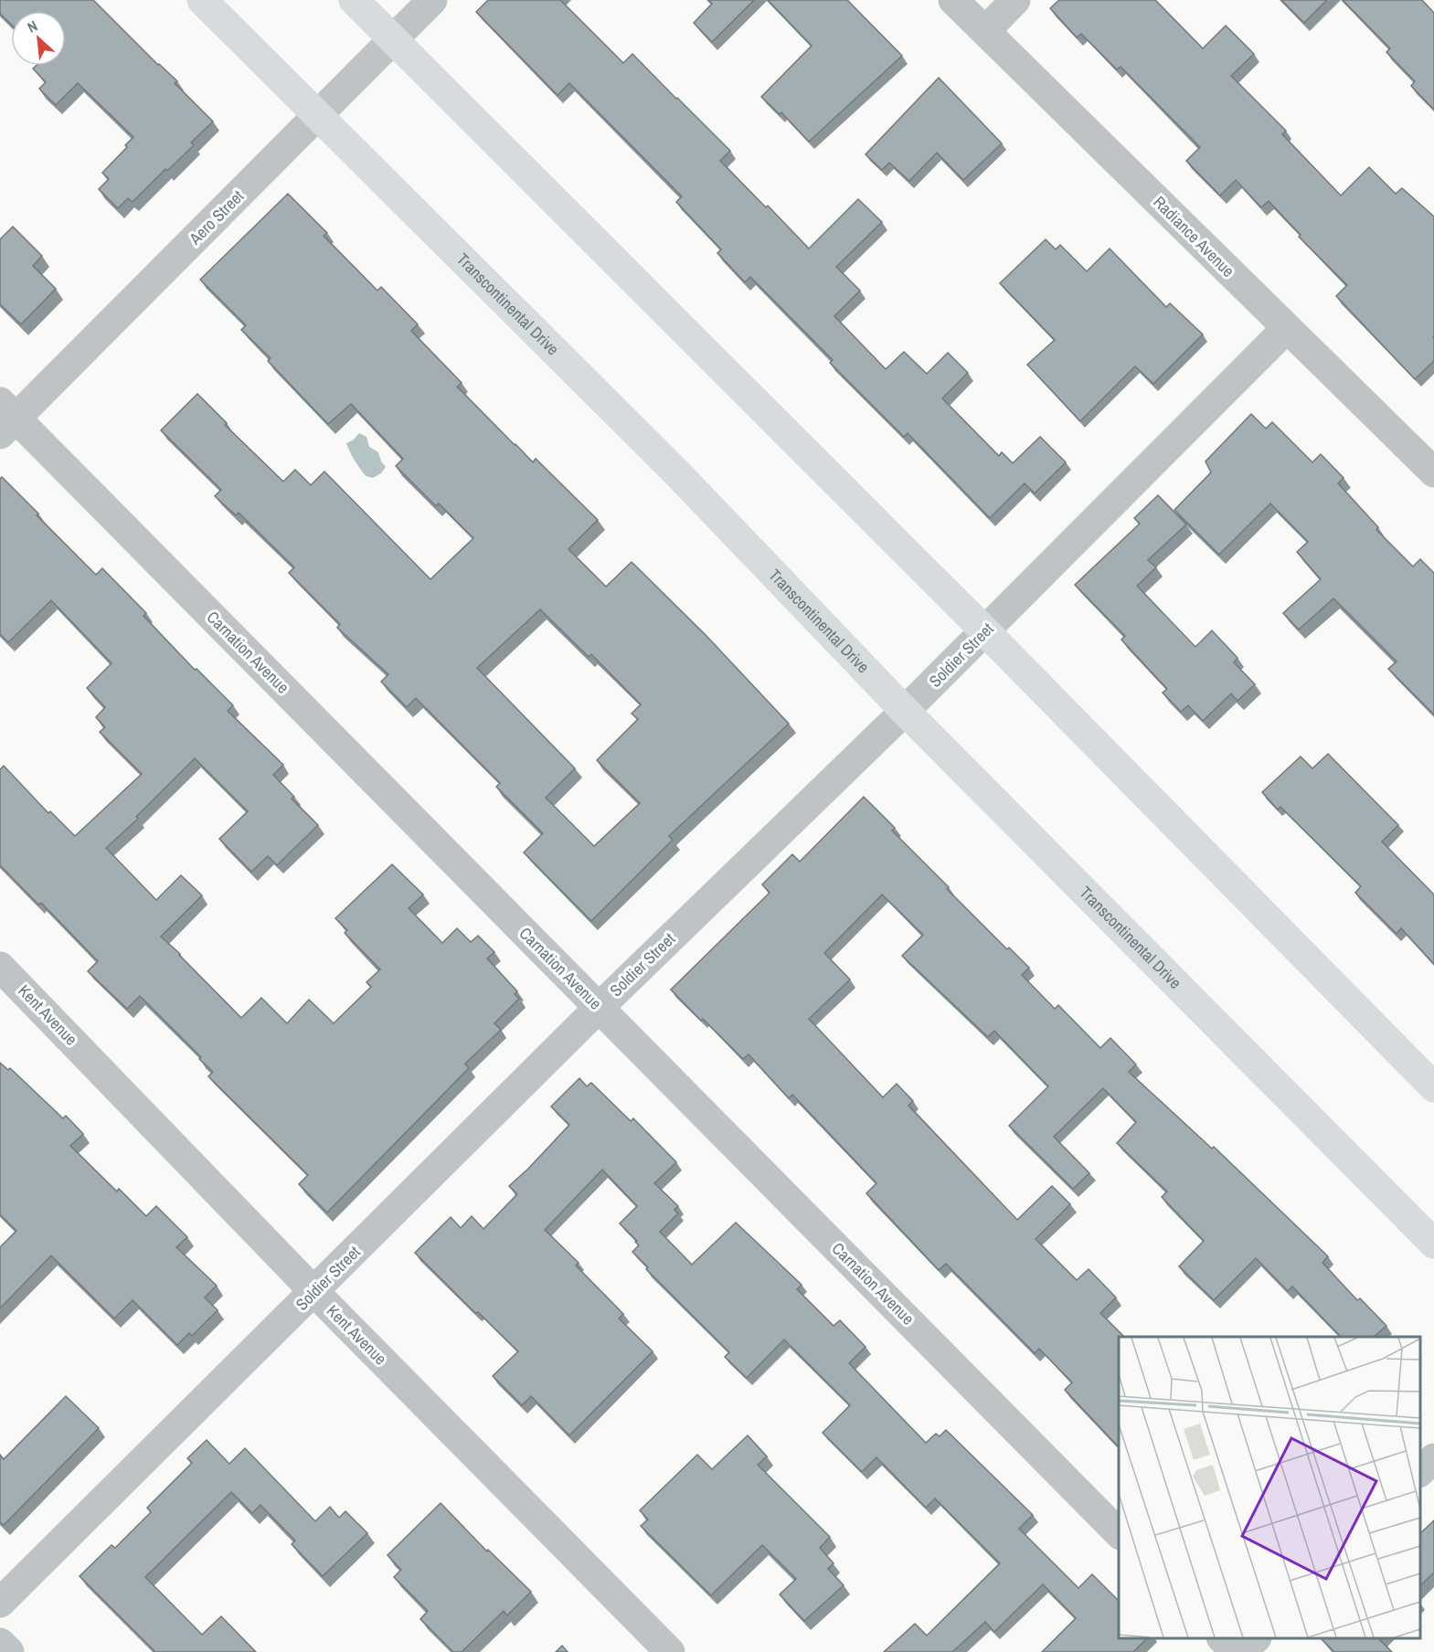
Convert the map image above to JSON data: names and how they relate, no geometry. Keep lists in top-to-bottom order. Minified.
{"streets":{"street":["Aero Street","Radiance Avenue","Transcontinental Drive","Carnation Avenue","Soldier Street","Kent Avenue"]},"crossings":[["Aero Street","Transcontinental Drive"],["Aero Street","Carnation Avenue"],["Radiance Avenue","Soldier Street"],["Transcontinental Drive","Soldier Street"],["Carnation Avenue","Soldier Street"],["Soldier Street","Kent Avenue"]],"north":"top left"}
